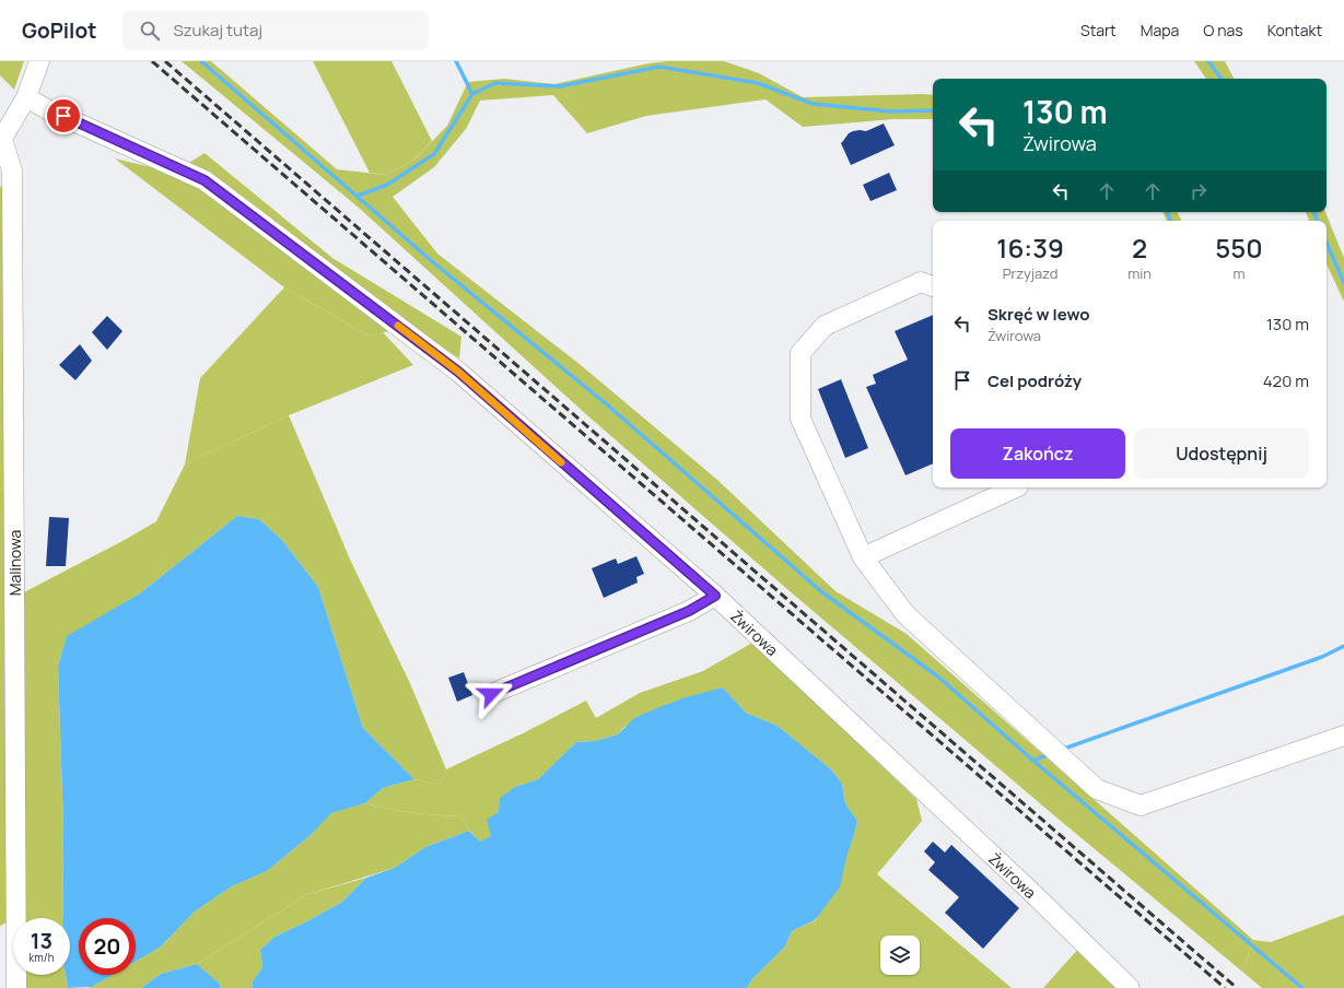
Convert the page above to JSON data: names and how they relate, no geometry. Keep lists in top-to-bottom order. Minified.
{"streets":{"street":["Malinowa","Żwirowa"]},"page":{"header":"GoPilot","search":"Szukaj tutaj","nav":["Start","Mapa","O nas","Kontakt"],"turn":["130 m","Żwirowa"],"eta":["16:39","Przyjazd","2","min","550","m"],"list":[{"name":"Skręć w lewo","note":"Żwirowa","value":"130 m"},{"name":"Cel podróży","value":"420 m"}],"buttons":["Zakończ","Udostępnij"],"speed":"13 km/h","limit":"20"}}
